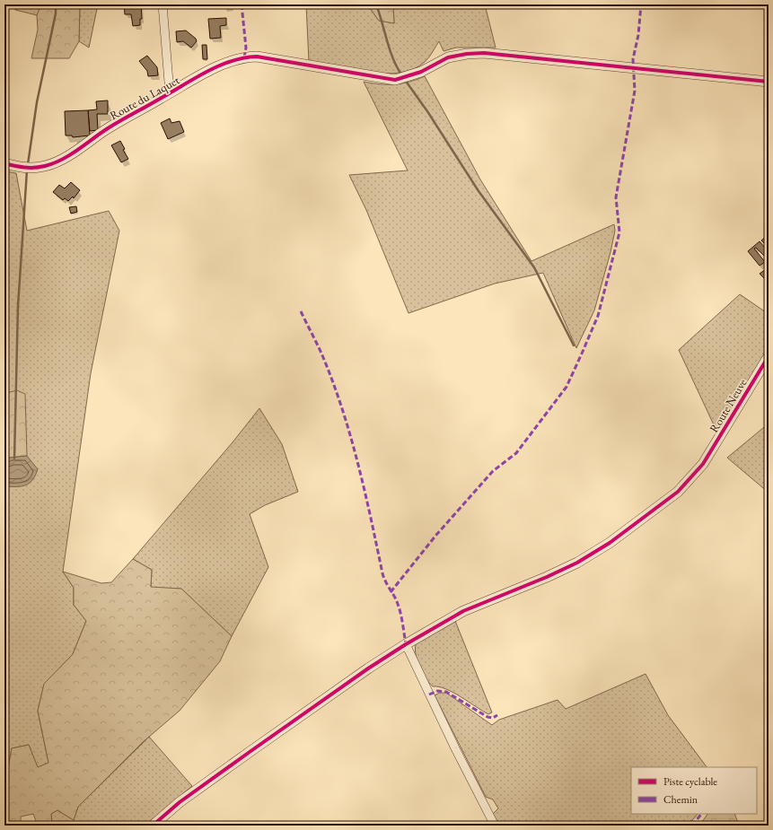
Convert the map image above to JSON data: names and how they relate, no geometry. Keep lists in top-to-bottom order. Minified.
{"streets":{"street":["Route du Laquet","Route Neuve"]},"legend":["Piste cyclable","Chemin"]}
